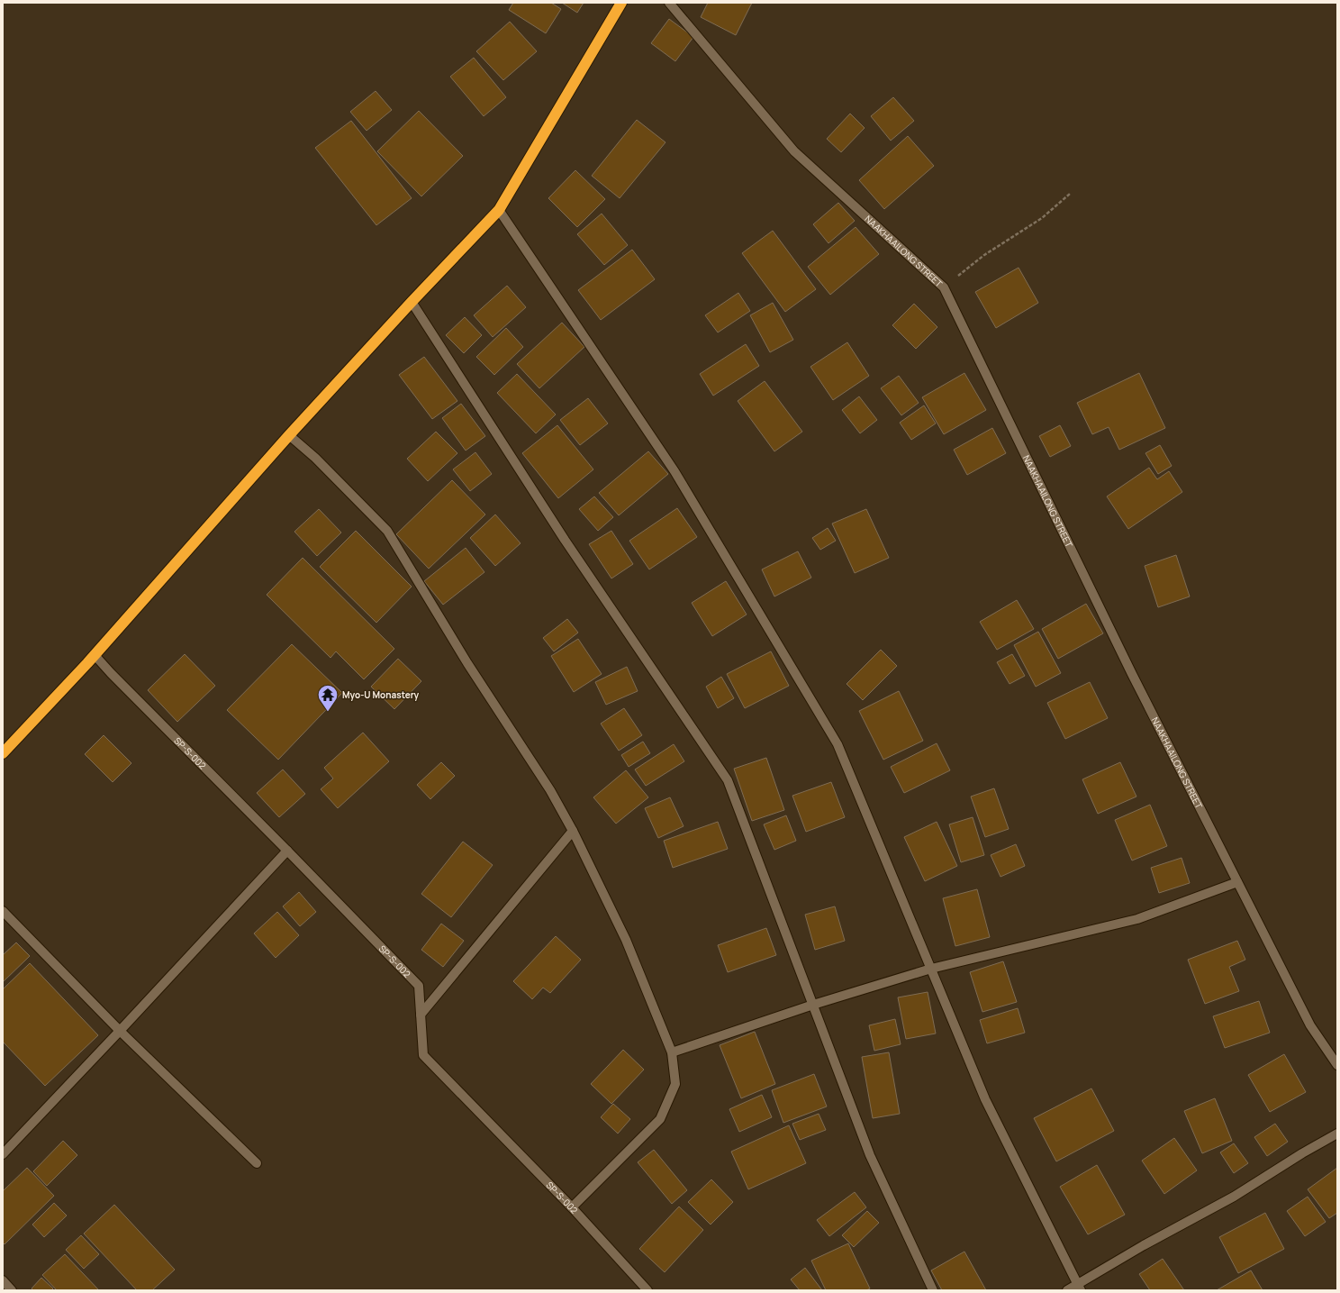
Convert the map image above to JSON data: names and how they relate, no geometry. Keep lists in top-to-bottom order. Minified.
{"streets":{"street":["NAAKHAAILONG STREET","SP-S-002"]},"places":{"temple":["Myo-U Monastery"]}}
